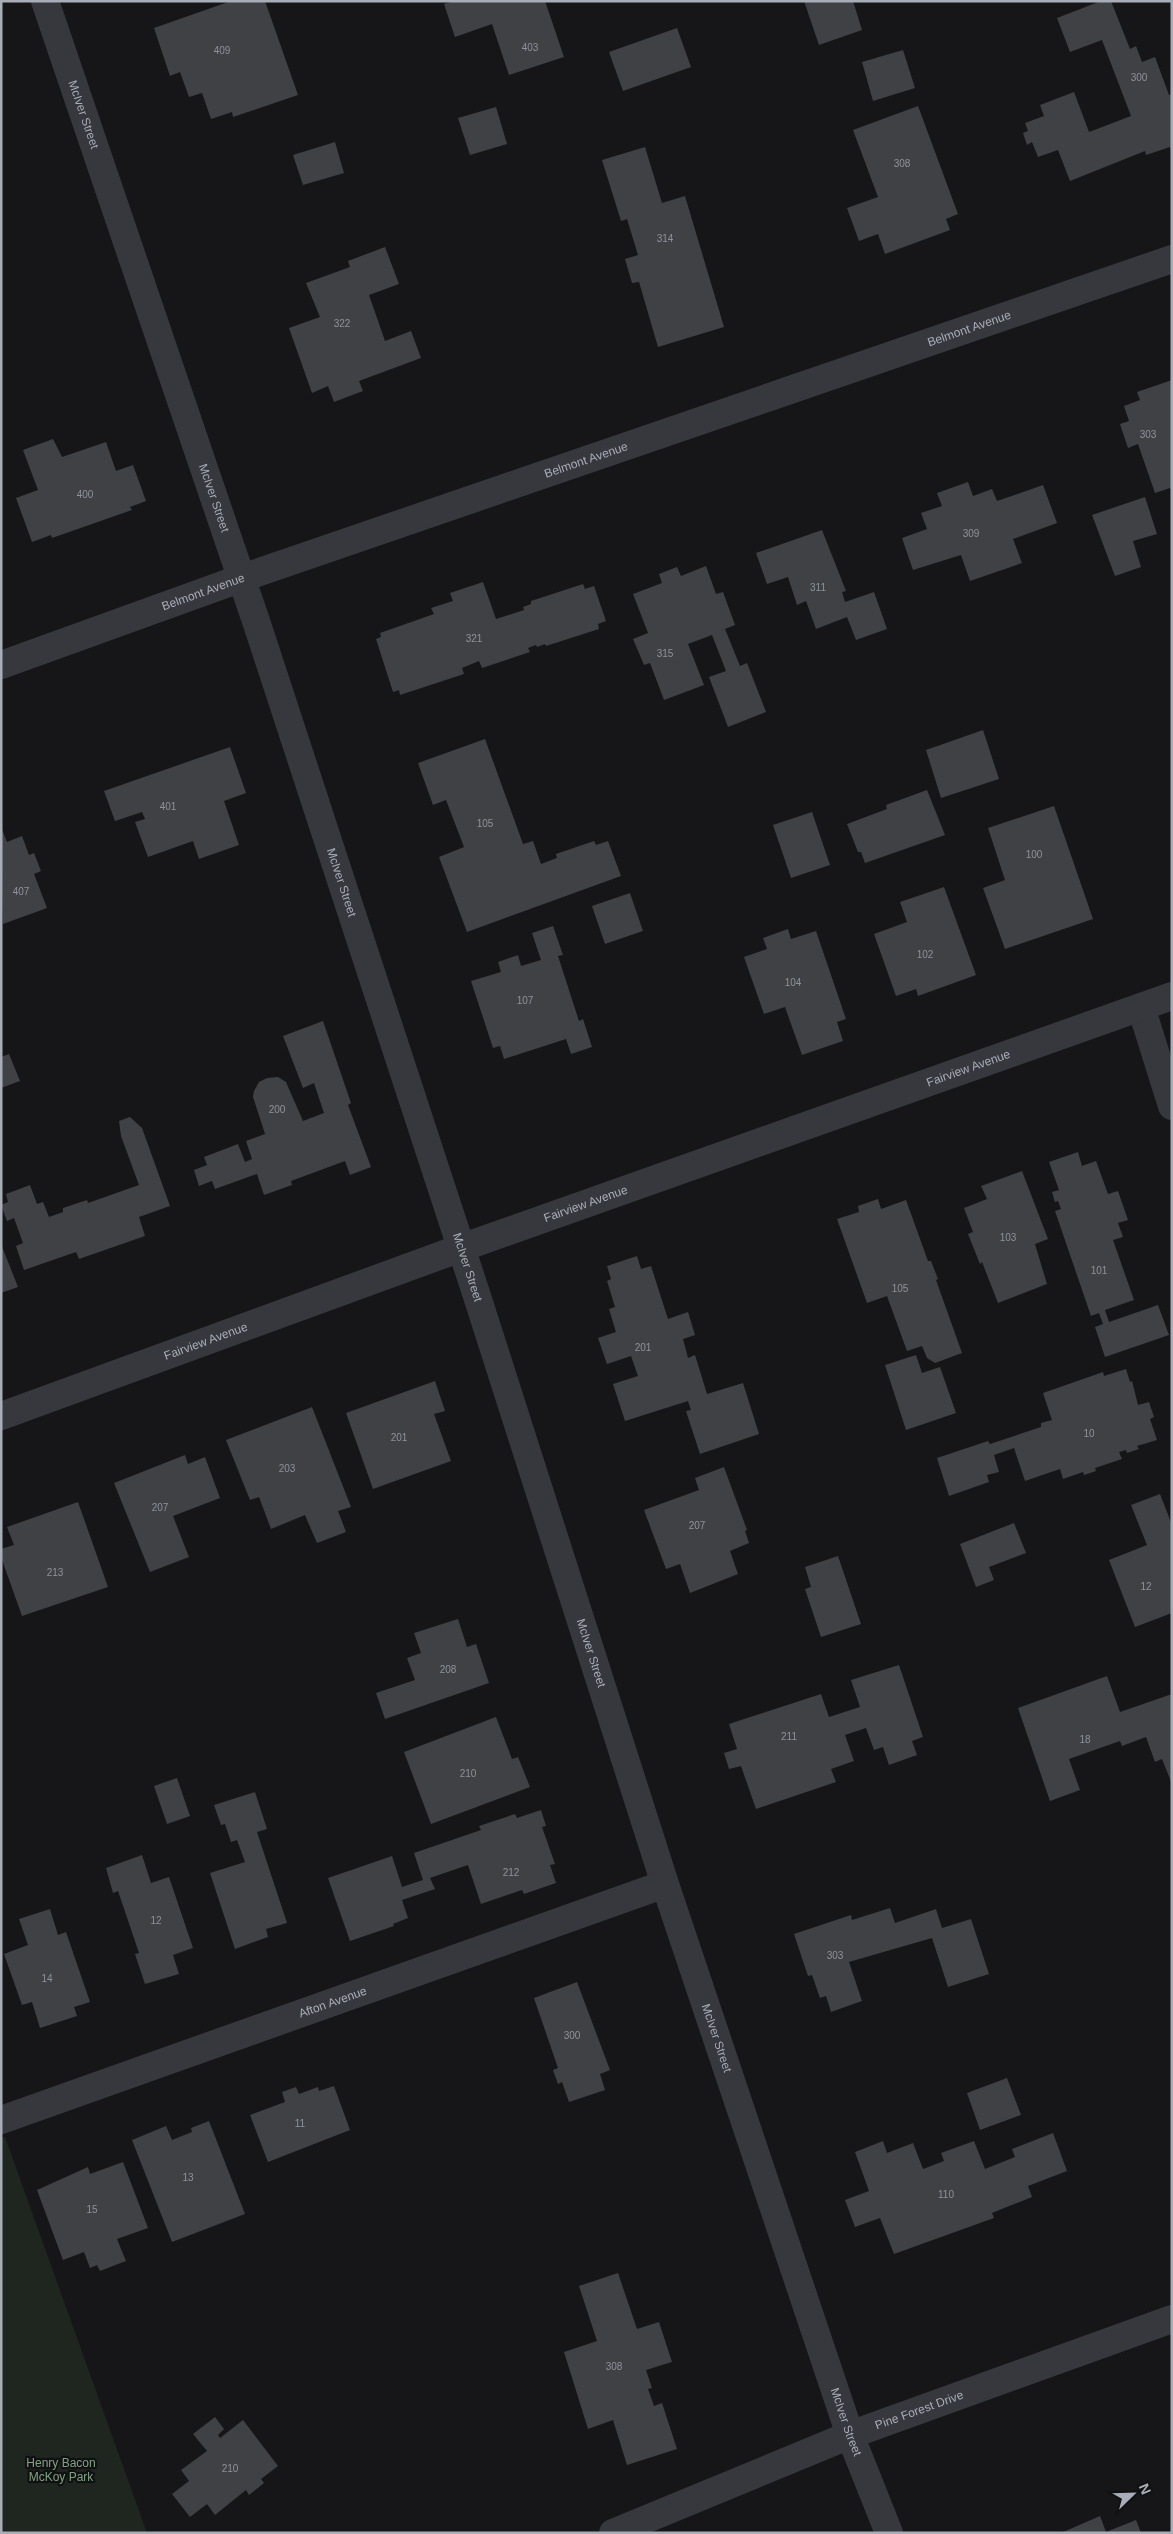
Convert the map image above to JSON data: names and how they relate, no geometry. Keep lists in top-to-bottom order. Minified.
{"streets":{"street":["McIver Street","Belmont Avenue","Fairview Avenue","Afton Avenue","Pine Forest Drive"]},"crossings":[["McIver Street","Belmont Avenue"],["McIver Street","Fairview Avenue"],["McIver Street","Afton Avenue"],["McIver Street","Pine Forest Drive"]],"parks":["Henry Bacon McKoy Park"],"house_numbers":["403","409","300","308","314","322","303","400","309","311","321","315","401","105","100","407","102","104","107","200","103","101","105","201","10","201","203","207","207","213","12","208","211","18","210","212","12","303","14","300","11","13","110","15","308","210"],"north":"top right"}
